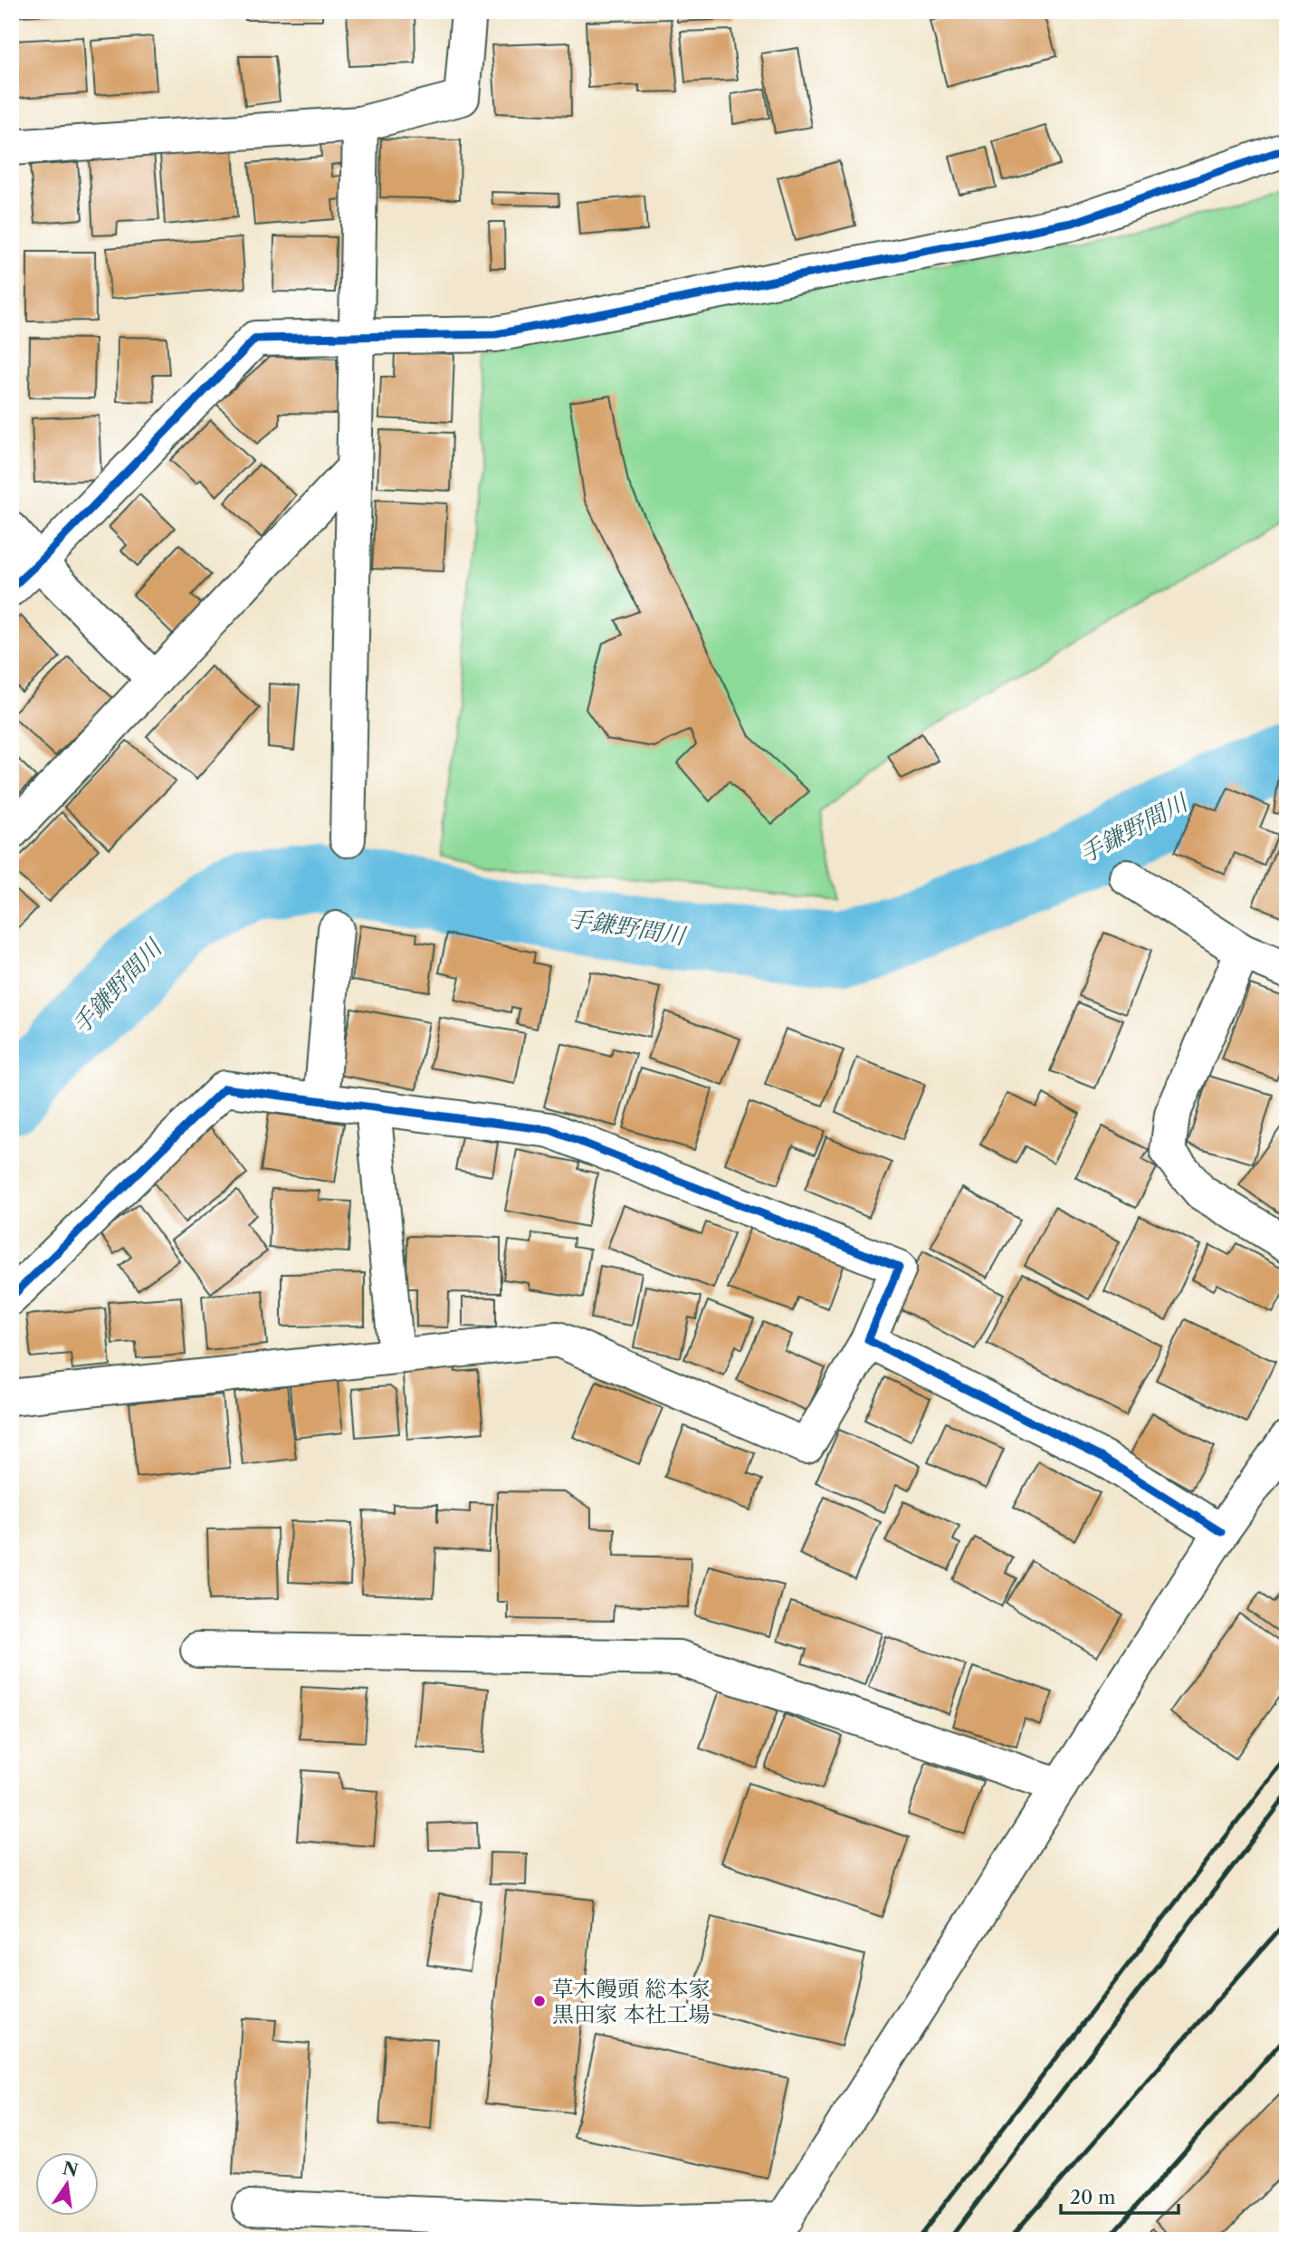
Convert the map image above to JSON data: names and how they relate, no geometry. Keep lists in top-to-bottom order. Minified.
{"water":["手鎌野間川"],"places":["草木饅頭 総本家 黒田家 本社工場"],"scale_bar":"20 m","north":"top"}
